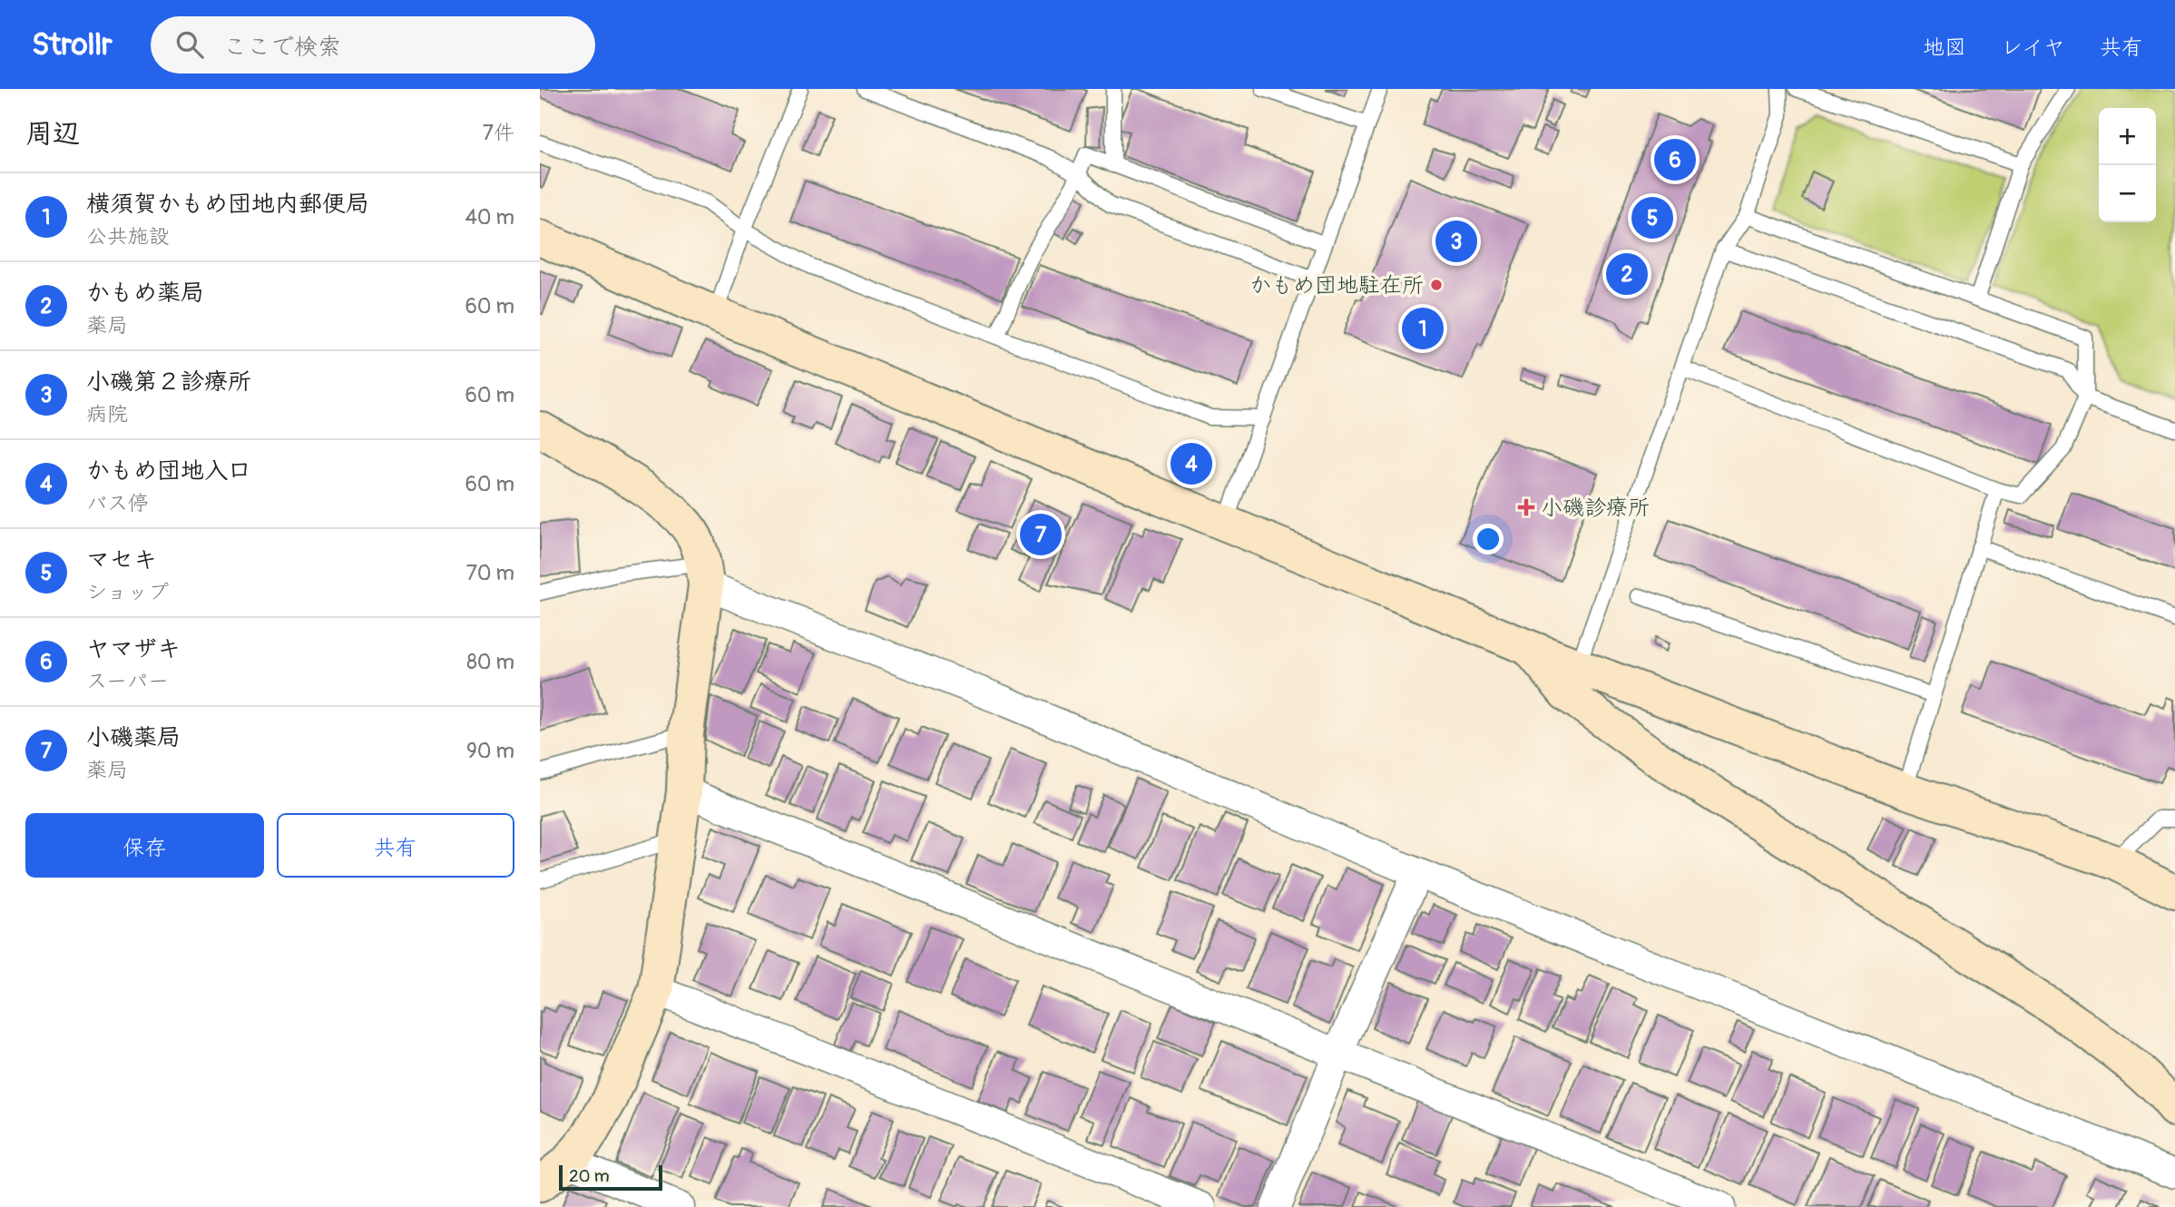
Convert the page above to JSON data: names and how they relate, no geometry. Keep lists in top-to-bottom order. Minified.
{"places":{"other":["かもめ団地駐在所"],"health":["小磯診療所"]},"scale_bar":"20 m","page":{"header":"Strollr","search":"ここで検索","nav":["地図","レイヤ","共有"],"heading":["周辺","7件"],"map_buttons":["+","−"],"pins":["6","5","3","2","1","4","7"],"list":[{"mark":"1","name":"横須賀かもめ団地内郵便局","note":"公共施設","value":"40 m"},{"mark":"2","name":"かもめ薬局","note":"薬局","value":"60 m"},{"mark":"3","name":"小磯第２診療所","note":"病院","value":"60 m"},{"mark":"4","name":"かもめ団地入口","note":"バス停","value":"60 m"},{"mark":"5","name":"マセキ","note":"ショップ","value":"70 m"},{"mark":"6","name":"ヤマザキ","note":"スーパー","value":"80 m"},{"mark":"7","name":"小磯薬局","note":"薬局","value":"90 m"}],"buttons":["保存","共有"],"scale":"20 m"}}
